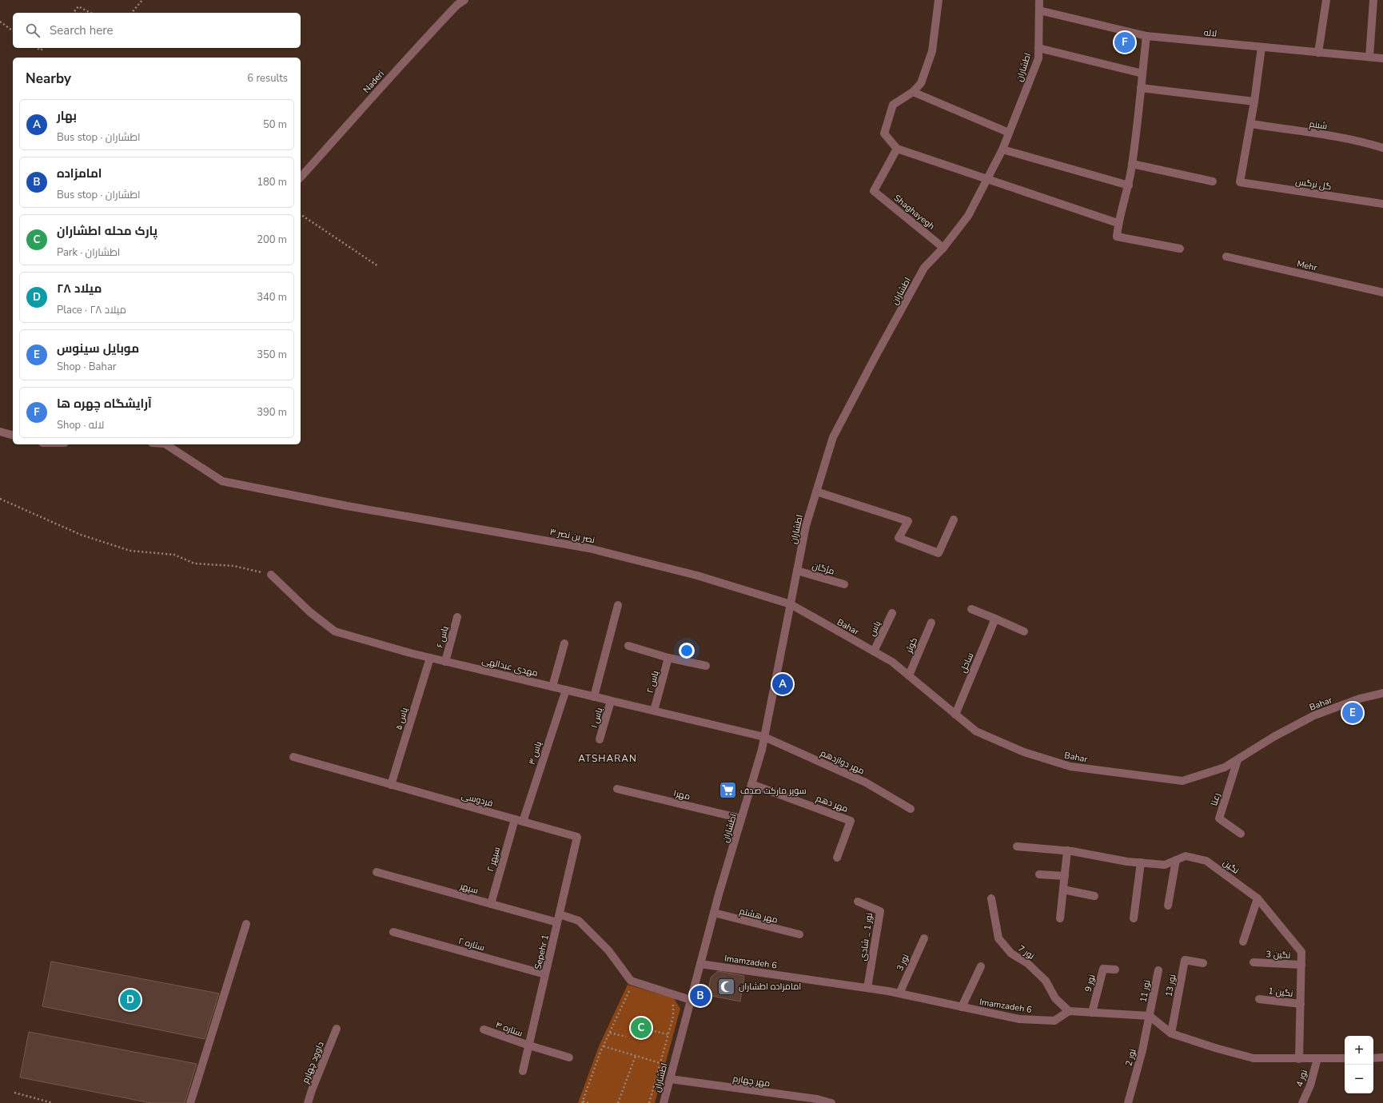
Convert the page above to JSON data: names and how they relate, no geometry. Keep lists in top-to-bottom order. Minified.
{"streets":{"street":["لاله","اطشاران","Naderi","شبنم","گل نرگس","Shaghayegh","Mehr","نصر بن نصر ۳","مژگان","Bahar","یاس","یاس ۶","کوثر","ساحل","مهدی عبدالهی","یاس ۲","یاس ۱","یاس ۵","یاس ۳","مهر دوازدهم","مهر۱","فردوسی","رعنا","مهر دهم","سپهر ۲","نگین","سپهر","مهر هشتم","نور 1 _ شادی","ستاره ۲","Sepehr 1","نور 7","نگین 3","Imamzadeh 6","نور 3","نور 9","نور 13","نور 11","نگین 1","ستاره ۴","نور 2","داوود چهارم","نور 4","مهر چهارم"]},"crossings":[["لاله","اطشاران"],["اطشاران","Shaghayegh"],["اطشاران","نصر بن نصر ۳"],["اطشاران","مژگان"],["اطشاران","Bahar"],["اطشاران","مهدی عبدالهی"],["اطشاران","مهر دوازدهم"],["اطشاران","مهر۱"],["اطشاران","مهر دهم"],["اطشاران","مهر هشتم"],["اطشاران","Imamzadeh 6"],["اطشاران","مهر چهارم"],["شبنم","گل نرگس"],["نصر بن نصر ۳","Bahar"],["Bahar","یاس"],["Bahar","کوثر"],["Bahar","ساحل"],["Bahar","رعنا"],["یاس ۶","مهدی عبدالهی"],["مهدی عبدالهی","یاس ۲"],["مهدی عبدالهی","یاس ۱"],["مهدی عبدالهی","یاس ۵"],["مهدی عبدالهی","یاس ۳"],["مهدی عبدالهی","مهر دوازدهم"],["یاس ۵","فردوسی"],["یاس ۳","فردوسی"],["یاس ۳","سپهر ۲"],["فردوسی","سپهر ۲"],["فردوسی","Sepehr 1"],["سپهر ۲","سپهر"],["نگین","نگین 3"],["نگین","نگین 1"],["سپهر","Sepehr 1"],["نور 1 _ شادی","Imamzadeh 6"],["ستاره ۲","Sepehr 1"],["Sepehr 1","ستاره ۴"],["نور 7","Imamzadeh 6"],["Imamzadeh 6","نور 3"],["نور 11","نور 2"]],"districts":["ATSHARAN"],"places":{"supermarket":["سوپر مارکت صدف"],"mosque":["امامزاده اطشاران"]},"page":{"search":"Search here","pins":["F","A","E","B","D","C"],"heading":["Nearby","6 results"],"list":[{"mark":"A","name":"بهار","note":"Bus stop · اطشاران","value":"50 m"},{"mark":"B","name":"امامزاده","note":"Bus stop · اطشاران","value":"180 m"},{"mark":"C","name":"پارک محله اطشاران","note":"Park · اطشاران","value":"200 m"},{"mark":"D","name":"میلاد ۲۸","note":"Place · میلاد ۲۸","value":"340 m"},{"mark":"E","name":"موبایل سینوس","note":"Shop · Bahar","value":"350 m"},{"mark":"F","name":"آرایشگاه چهره ها","note":"Shop · لاله","value":"390 m"}],"map_buttons":["+","−"]}}
